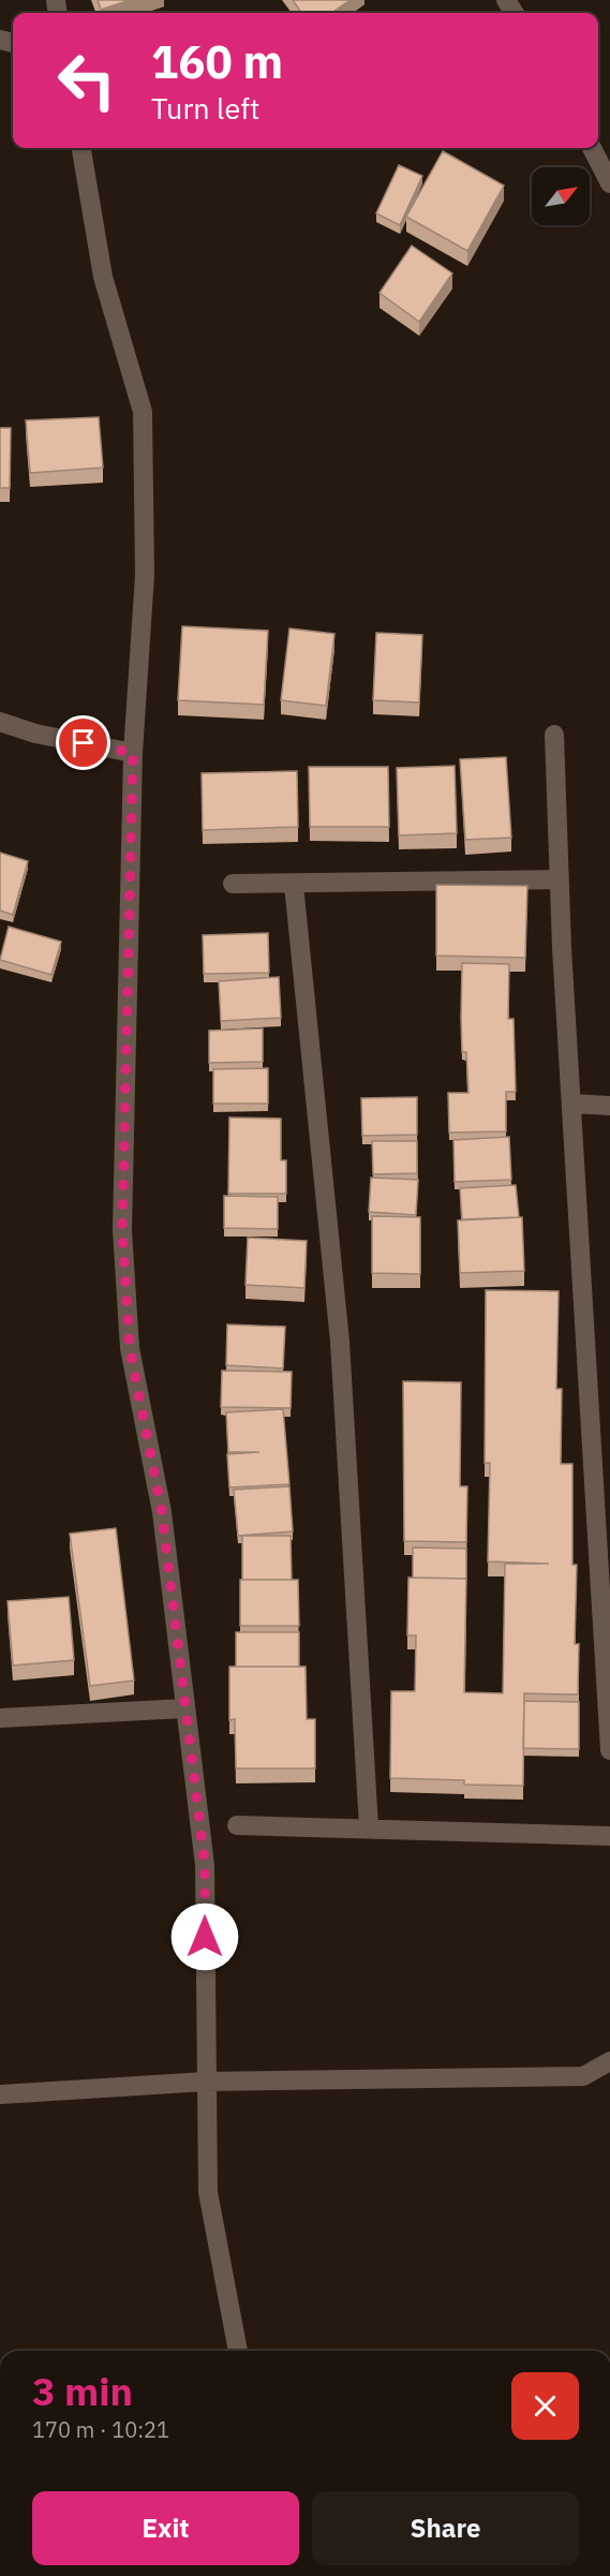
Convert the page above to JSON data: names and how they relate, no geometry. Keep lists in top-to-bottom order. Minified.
{"north":"top right","page":{"turn":["160 m","Turn left"],"heading":["3 min","170 m · 10:21"],"buttons":["Exit","Share"]}}
